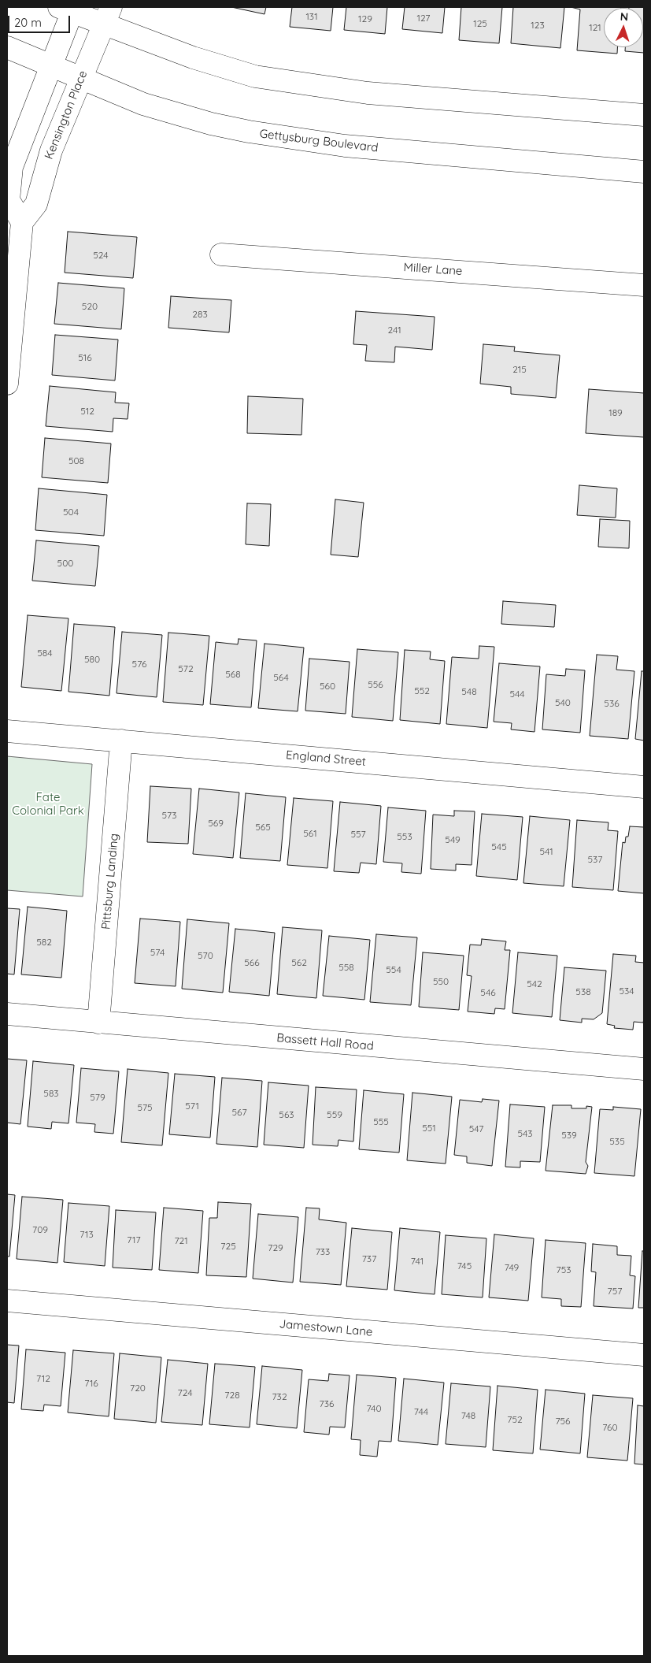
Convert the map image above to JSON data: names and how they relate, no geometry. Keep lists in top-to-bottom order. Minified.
{"streets":{"street":["Kensington Place","Gettysburg Boulevard","Miller Lane","England Street","Pittsburg Landing","Bassett Hall Road","Jamestown Lane"]},"crossings":[["Kensington Place","Gettysburg Boulevard"],["England Street","Pittsburg Landing"],["Pittsburg Landing","Bassett Hall Road"]],"parks":["Fate Colonial Park"],"house_numbers":["131","127","129","125","123","121","524","520","283","241","516","215","512","189","508","504","500","584","580","576","572","568","564","556","560","552","548","544","540","536","573","569","565","561","557","553","549","545","541","537","582","574","570","566","562","558","554","550","542","534","538","546","583","579","571","575","567","563","559","555","551","547","543","539","535","709","713","717","721","725","729","733","737","741","745","749","753","757","712","716","720","724","728","732","736","740","744","748","752","756","760"],"scale_bar":"20 m","north":"top"}
